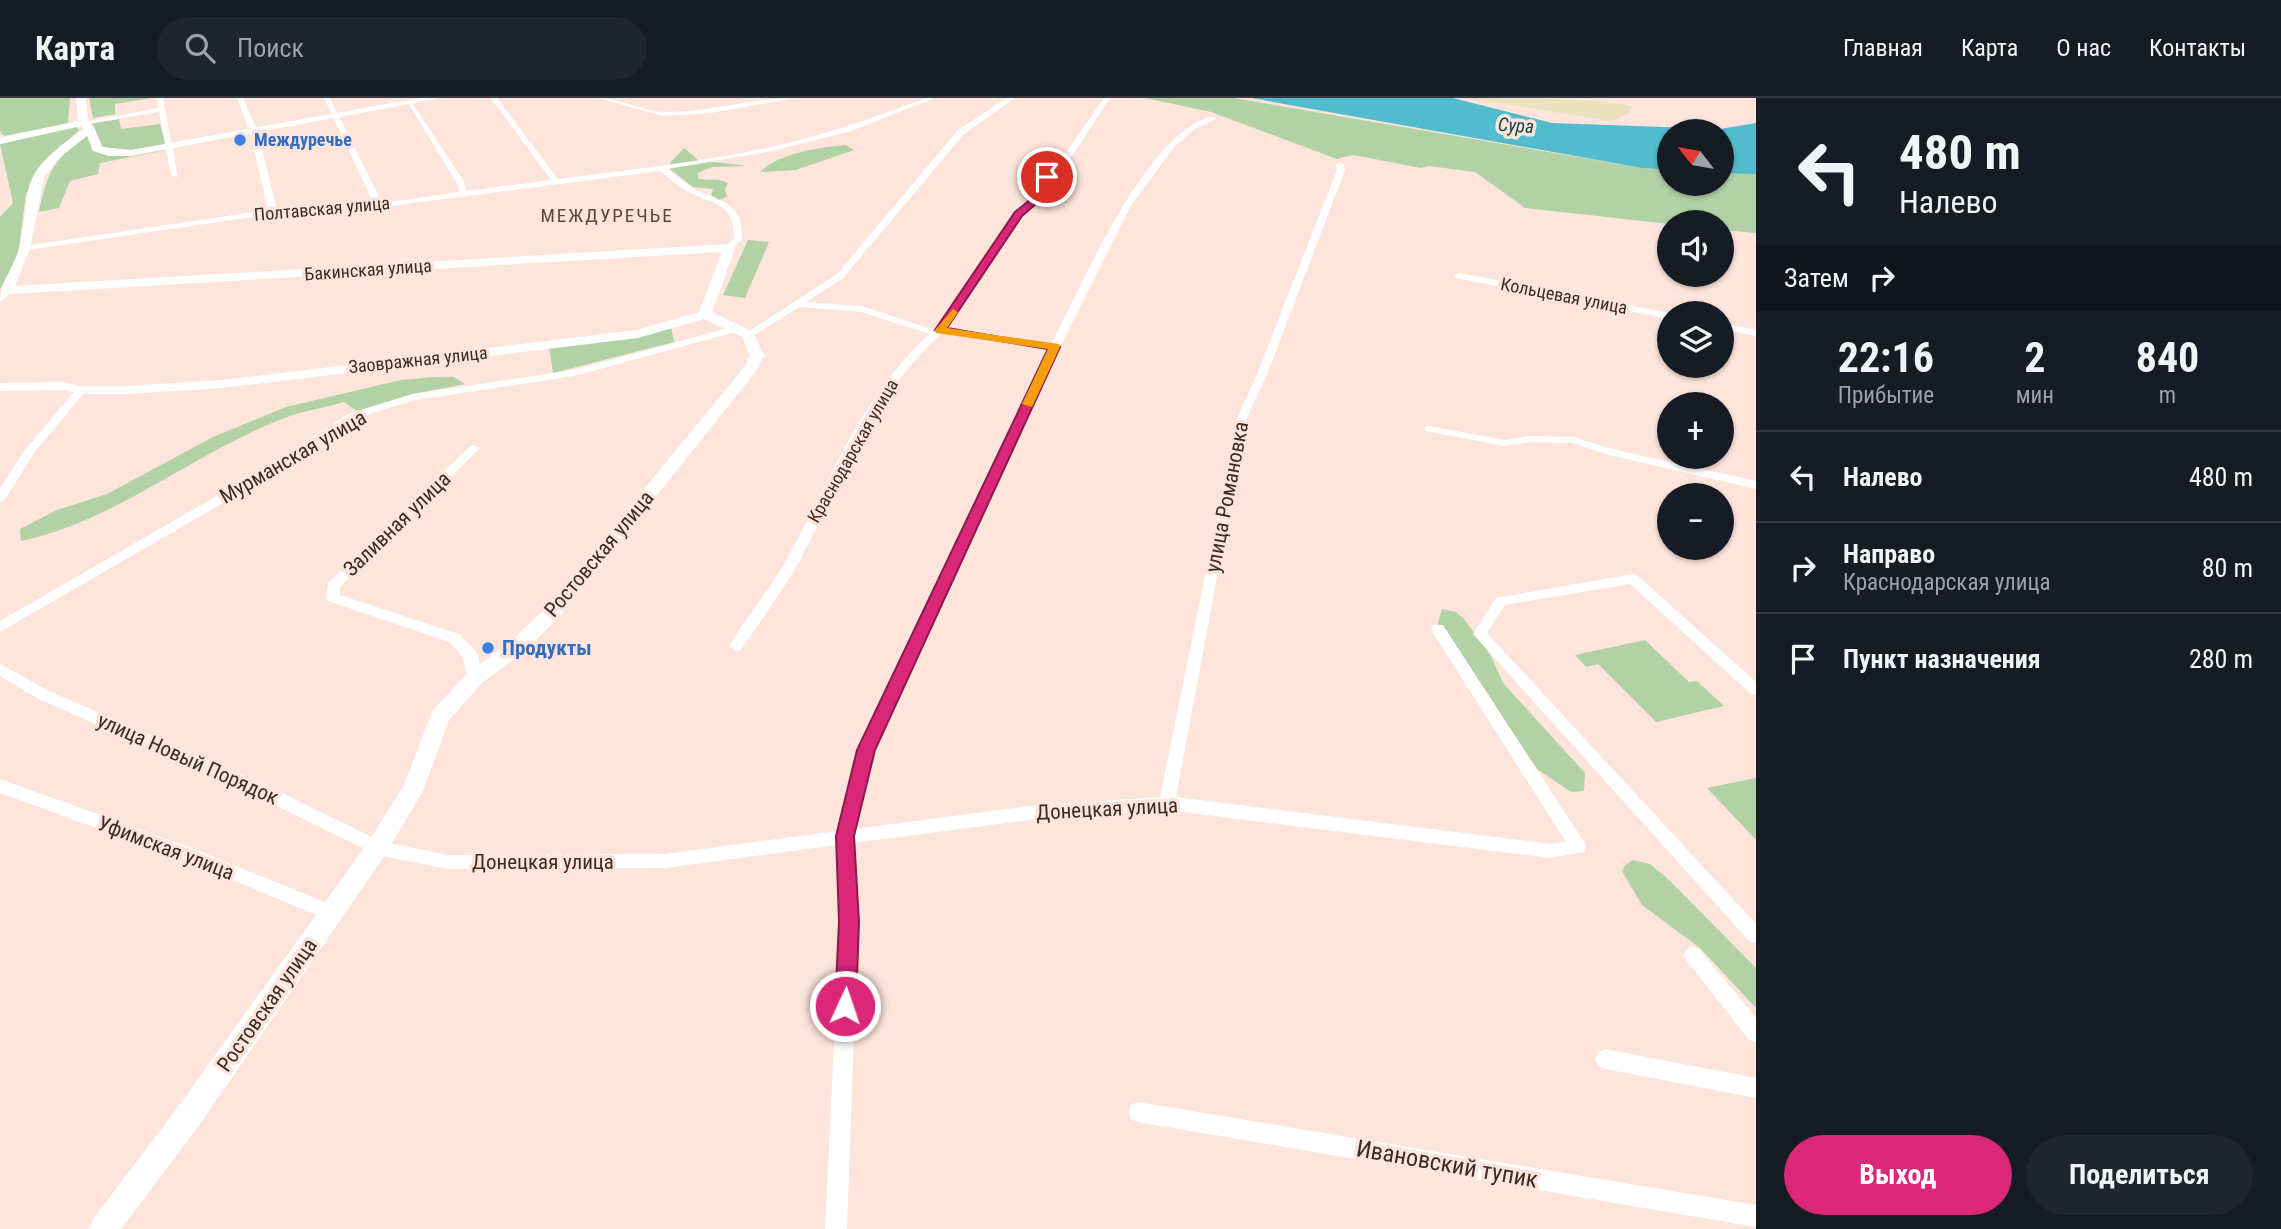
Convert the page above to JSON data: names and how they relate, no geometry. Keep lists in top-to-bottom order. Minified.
{"streets":{"street":["Полтавская улица","Бакинская улица","Кольцевая улица","Заовражная улица","Краснодарская улица","Мурманская улица","улица Романовка","Заливная улица","Ростовская улица","улица Новый Порядок","Донецкая улица","Уфимская улица","Ивановский тупик"]},"crossings":[["Мурманская улица","Ростовская улица"],["улица Романовка","Донецкая улица"],["Заливная улица","Ростовская улица"],["Ростовская улица","улица Новый Порядок"],["Ростовская улица","Донецкая улица"],["Ростовская улица","Уфимская улица"],["улица Новый Порядок","Донецкая улица"]],"districts":["МЕЖДУРЕЧЬЕ"],"water":["Сура"],"places":["Междуречье","Продукты"],"north":"top left","page":{"header":"Карта","search":"Поиск","nav":["Главная","Карта","О нас","Контакты"],"turn":["480 m","Налево"],"map_buttons":["+","−"],"then":"Затем","eta":["22:16","Прибытие","2","мин","840","m"],"list":[{"name":"Налево","value":"480 m"},{"name":"Направо","note":"Краснодарская улица","value":"80 m"},{"name":"Пункт назначения","value":"280 m"}],"buttons":["Выход","Поделиться"]}}
